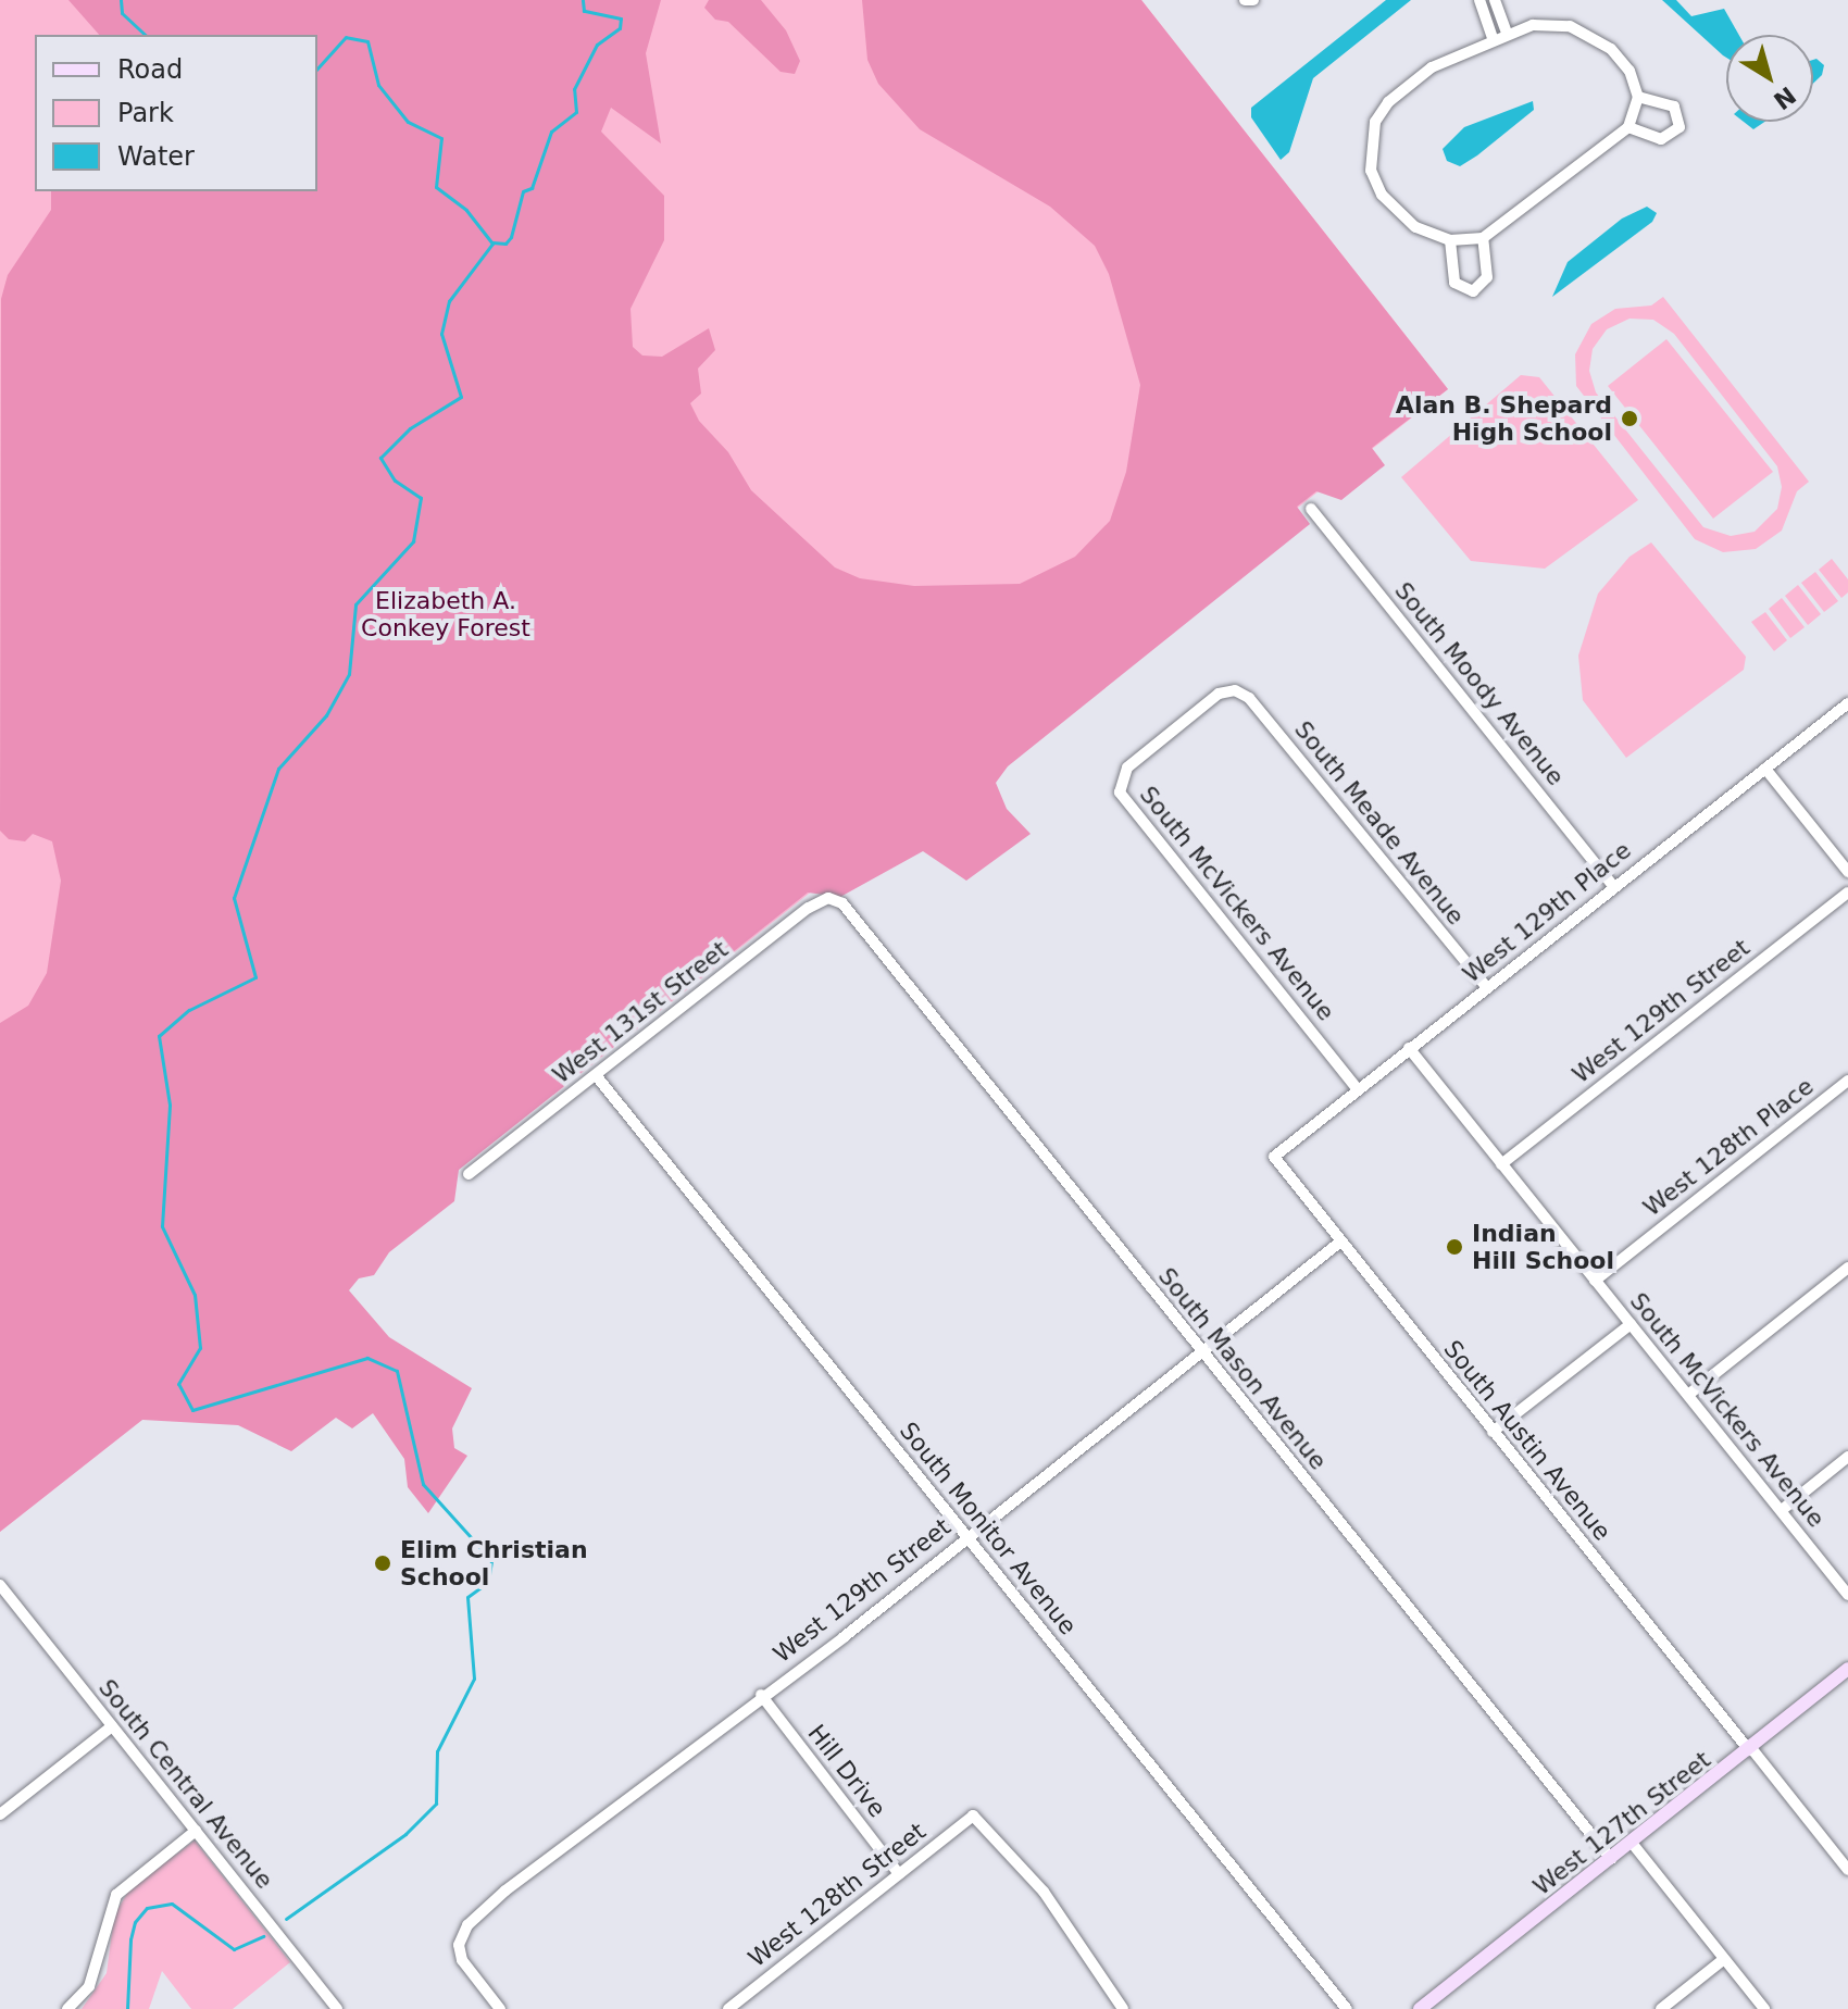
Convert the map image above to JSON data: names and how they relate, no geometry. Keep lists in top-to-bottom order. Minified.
{"streets":{"main road":["West 127th Street"],"street":["South Moody Avenue","South Meade Avenue","South McVickers Avenue","West 129th Place","West 129th Street","West 131st Street","West 128th Place","South Mason Avenue","South Austin Avenue","South Monitor Avenue","Hill Drive","South Central Avenue","West 128th Street"]},"crossings":[["South Moody Avenue","West 129th Place"],["South Meade Avenue","South McVickers Avenue"],["South Meade Avenue","West 129th Place"],["South McVickers Avenue","West 129th Place"],["South McVickers Avenue","West 129th Street"],["South McVickers Avenue","West 128th Place"],["West 129th Place","South Austin Avenue"],["West 129th Street","South Mason Avenue"],["West 129th Street","South Austin Avenue"],["West 129th Street","South Monitor Avenue"],["West 129th Street","Hill Drive"],["West 131st Street","South Mason Avenue"],["West 131st Street","South Monitor Avenue"],["South Mason Avenue","West 127th Street"],["South Austin Avenue","West 127th Street"],["Hill Drive","West 128th Street"]],"parks":["Elizabeth A. Conkey Forest"],"places":["Alan B. Shepard High School","Indian Hill School","Elim Christian School"],"legend":["Road","Park","Water"],"north":"bottom right"}
